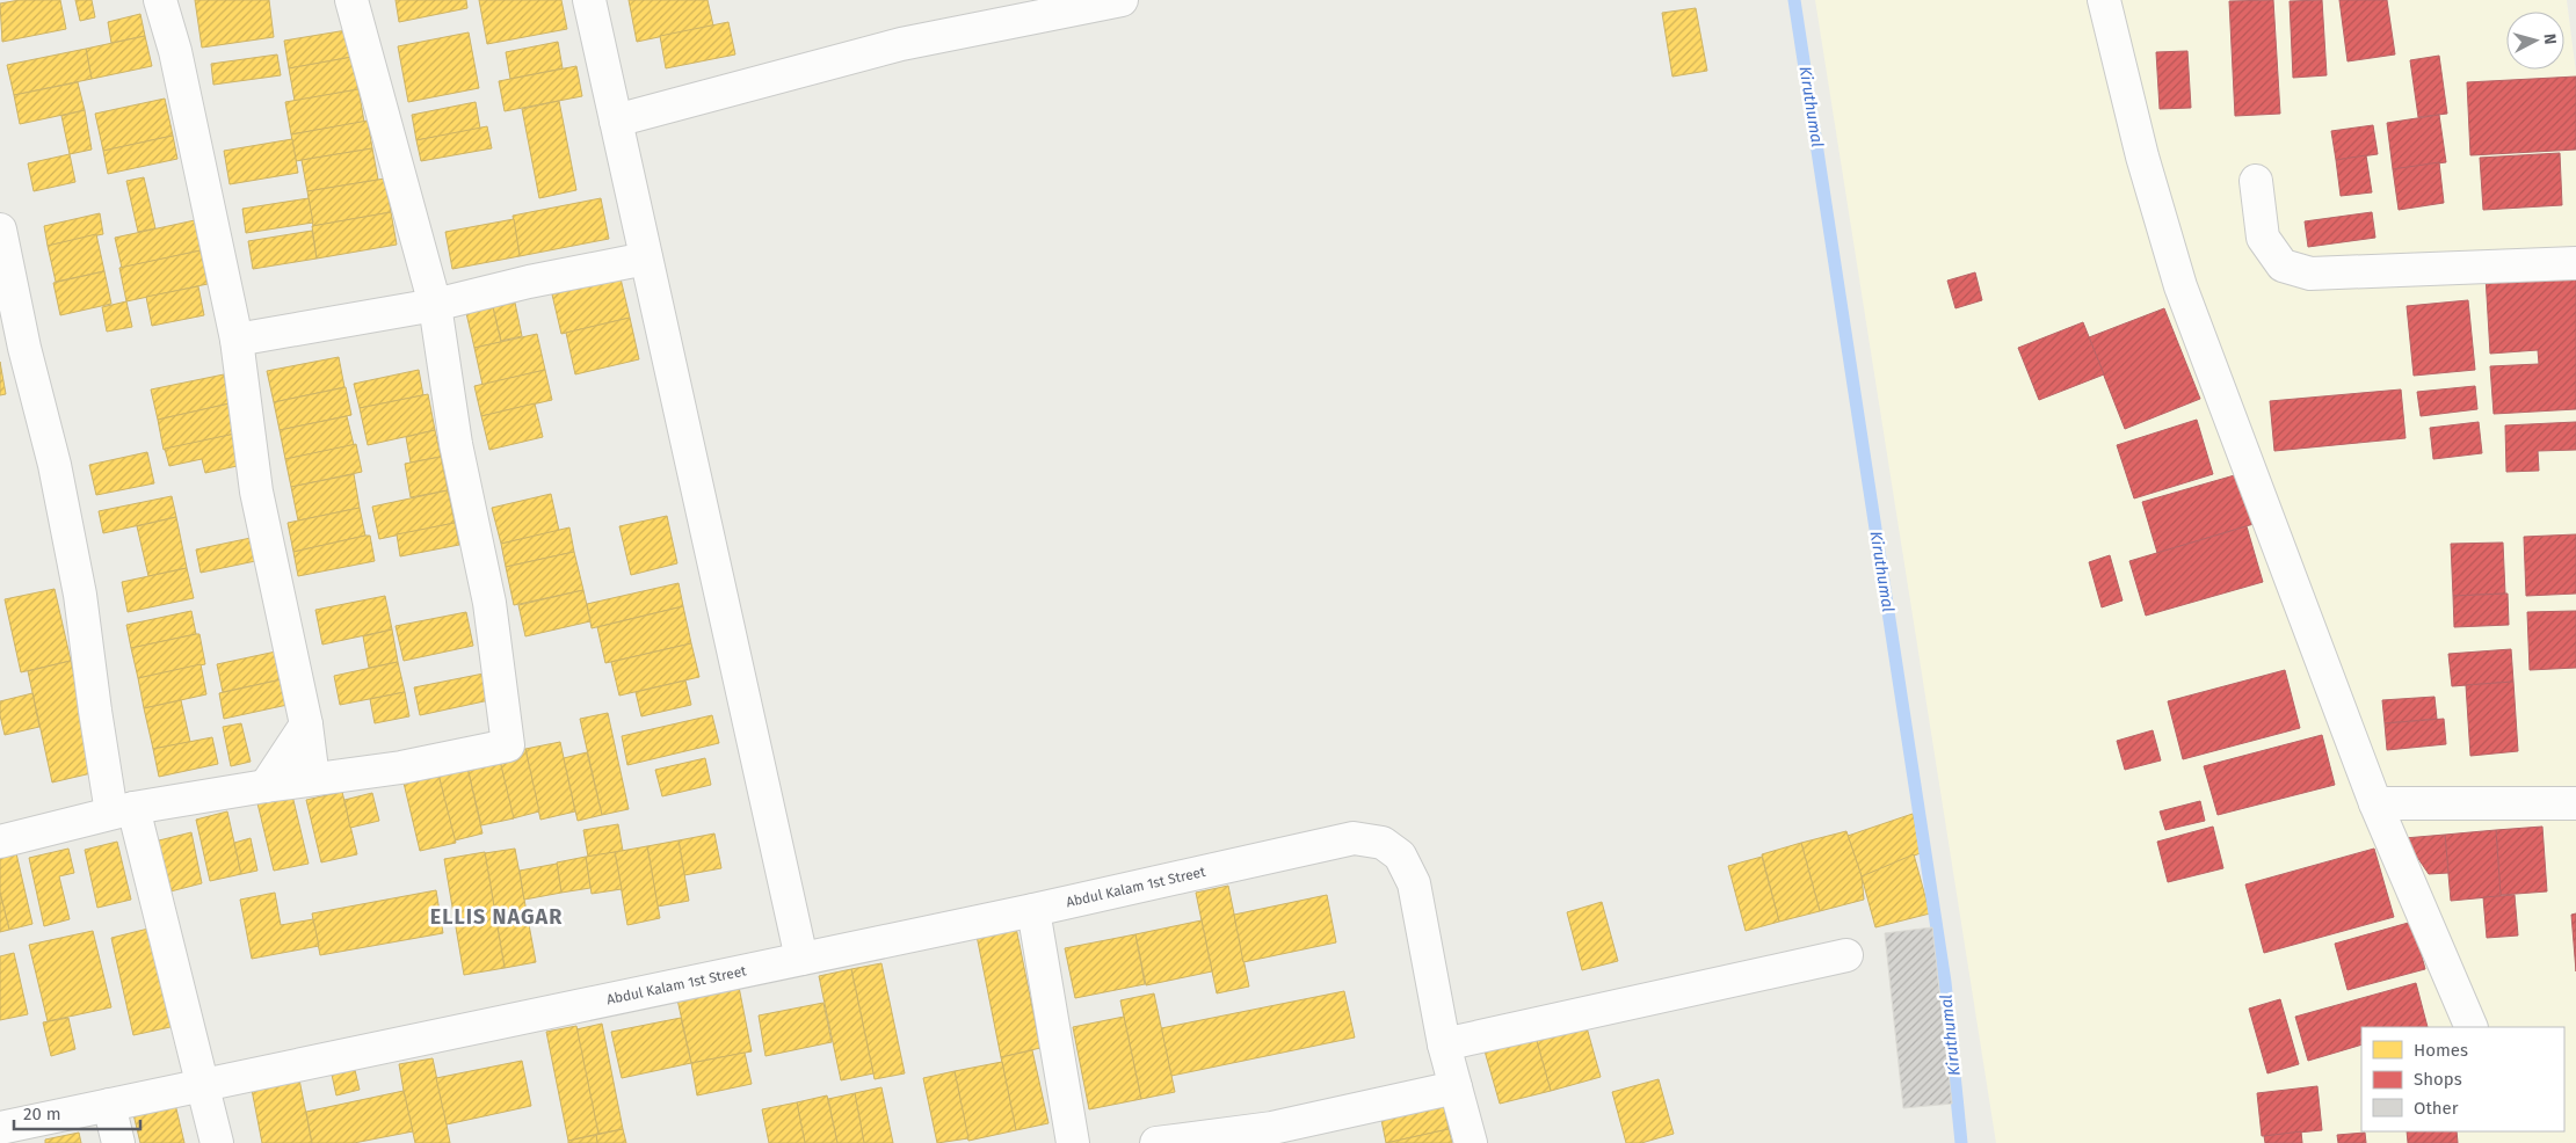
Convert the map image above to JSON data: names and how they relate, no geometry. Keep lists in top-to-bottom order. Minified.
{"streets":{"street":["Abdul Kalam 1st Street"]},"districts":["ELLIS NAGAR"],"water":["Kiruthumal"],"legend":["Homes","Shops","Other"],"scale_bar":"20 m","north":"right"}
